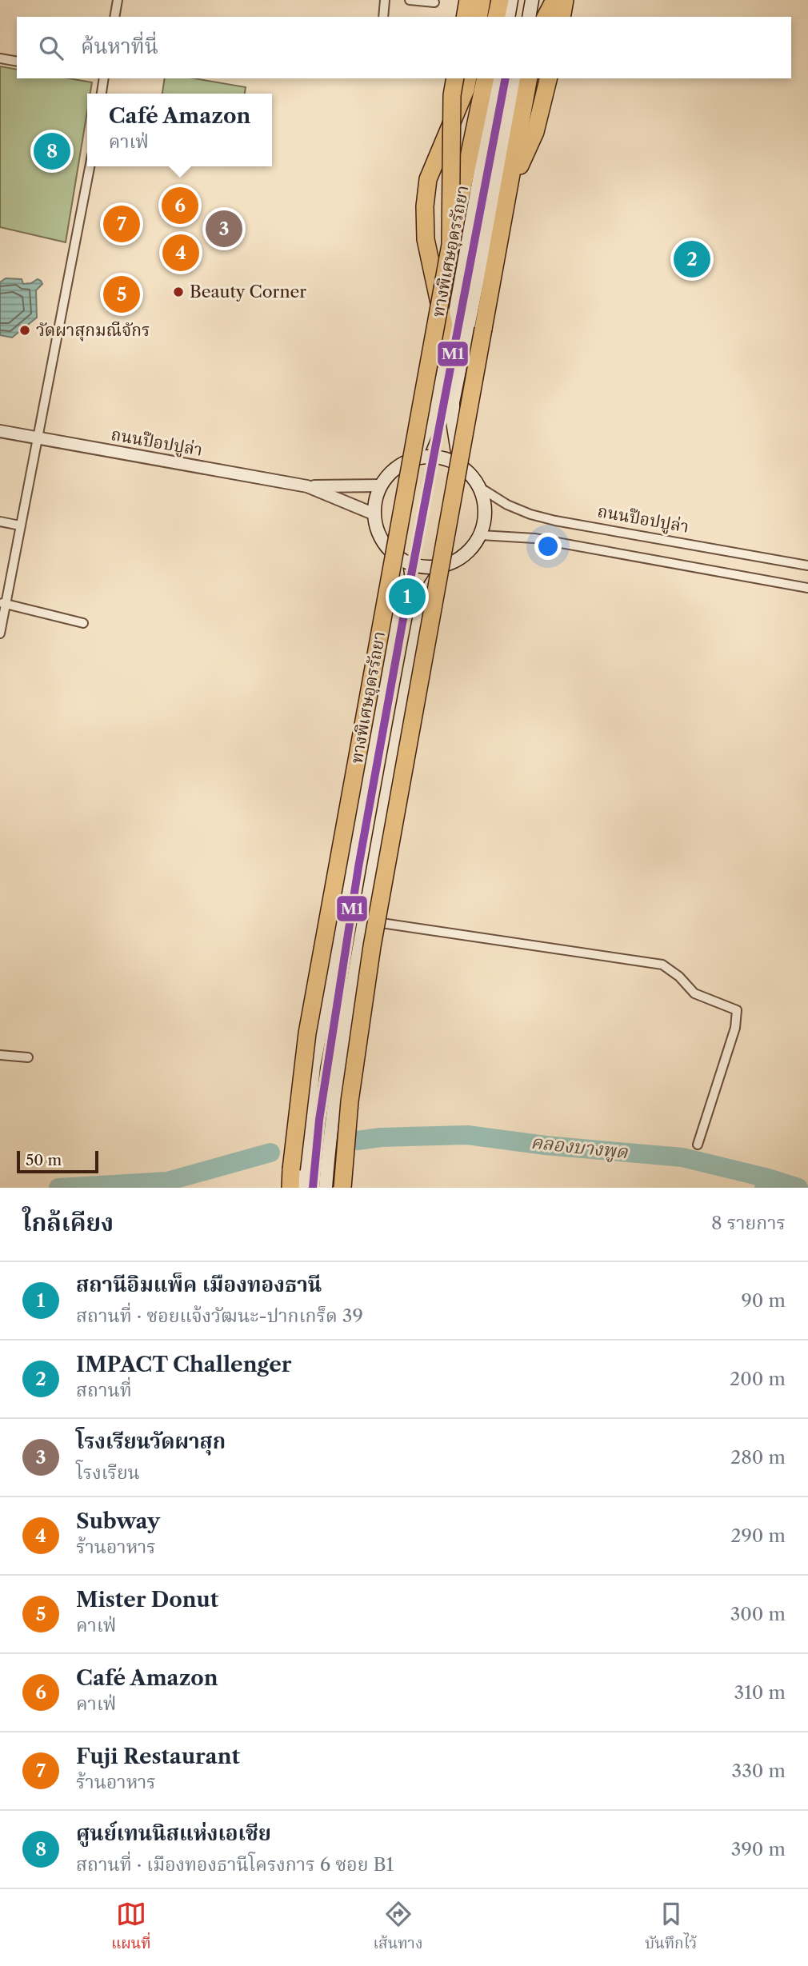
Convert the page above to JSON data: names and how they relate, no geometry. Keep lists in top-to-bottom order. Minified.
{"streets":{"highway":["ทางพิเศษอุดรรัถยา"],"street":["ถนนป๊อปปูล่า"]},"water":["คลองบางพูด"],"places":["Beauty Corner","วัดผาสุกมณีจักร"],"lines":["transit line M1"],"scale_bar":"50 m","page":{"search":"ค้นหาที่นี่","popup":["Café Amazon","คาเฟ่"],"pins":["8","6","7","3","4","2","5","1"],"scale":"50 m","heading":["ใกล้เคียง","8 รายการ"],"list":[{"mark":"1","name":"สถานีอิมแพ็ค เมืองทองธานี","note":"สถานที่ · ซอยแจ้งวัฒนะ-ปากเกร็ด 39","value":"90 m"},{"mark":"2","name":"IMPACT Challenger","note":"สถานที่","value":"200 m"},{"mark":"3","name":"โรงเรียนวัดผาสุก","note":"โรงเรียน","value":"280 m"},{"mark":"4","name":"Subway","note":"ร้านอาหาร","value":"290 m"},{"mark":"5","name":"Mister Donut","note":"คาเฟ่","value":"300 m"},{"mark":"6","name":"Café Amazon","note":"คาเฟ่","value":"310 m"},{"mark":"7","name":"Fuji Restaurant","note":"ร้านอาหาร","value":"330 m"},{"mark":"8","name":"ศูนย์เทนนิสแห่งเอเชีย","note":"สถานที่ · เมืองทองธานีโครงการ 6 ซอย B1","value":"390 m"}],"nav":["แผนที่","เส้นทาง","บันทึกไว้"]}}
